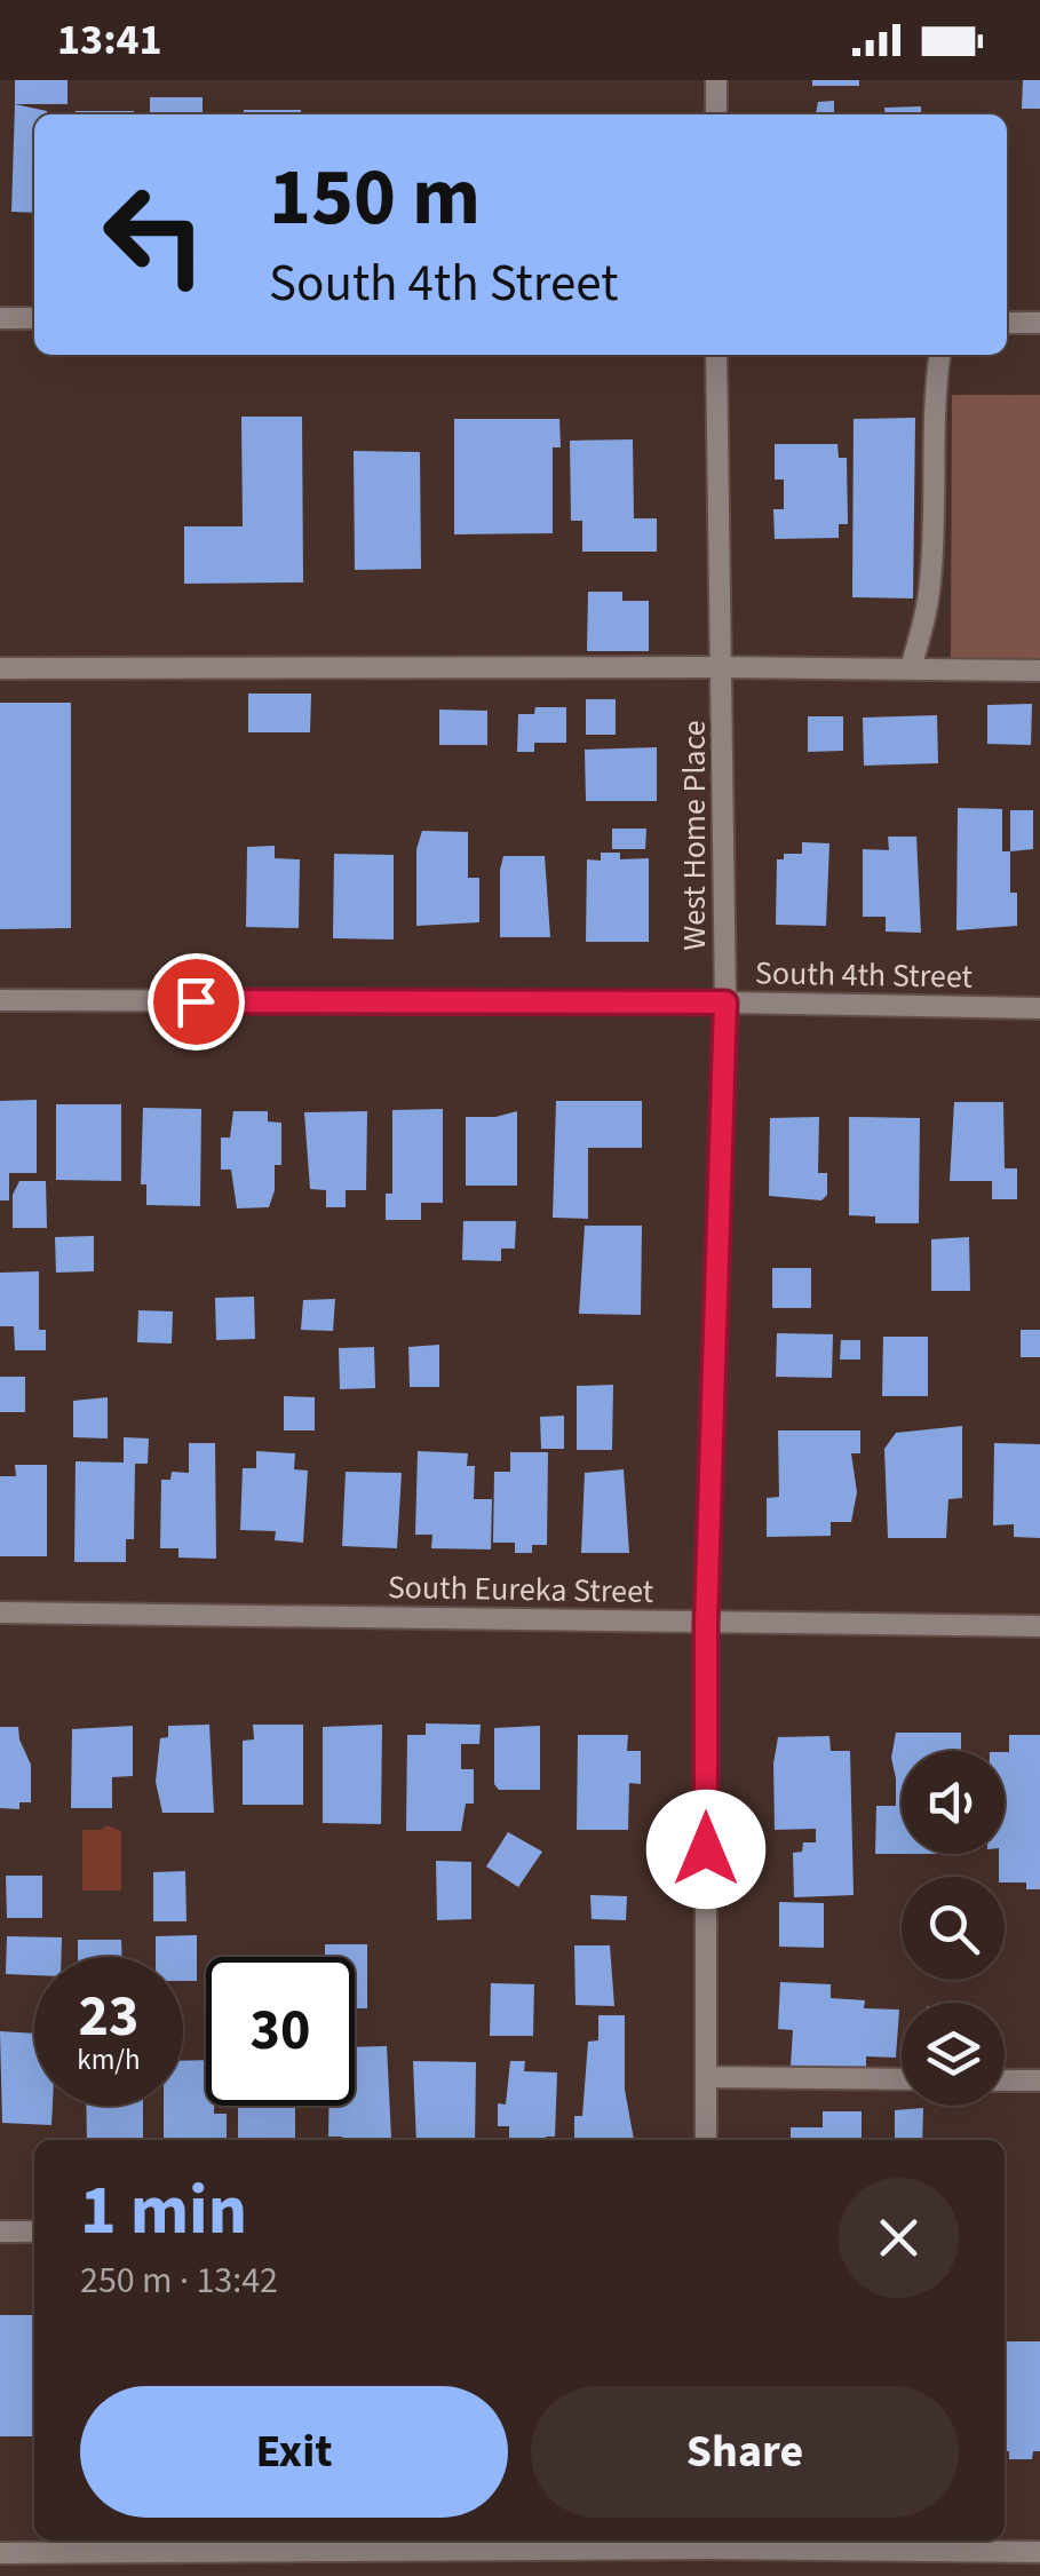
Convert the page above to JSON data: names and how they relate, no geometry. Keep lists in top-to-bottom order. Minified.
{"streets":{"street":["West Home Place","South 4th Street","South Eureka Street"]},"crossings":[["West Home Place","South 4th Street"],["West Home Place","South Eureka Street"]],"page":{"status":"13:41","turn":["150 m","South 4th Street"],"speed":"23 km/h","limit":"30","heading":["1 min","250 m · 13:42"],"buttons":["Exit","Share"]}}
